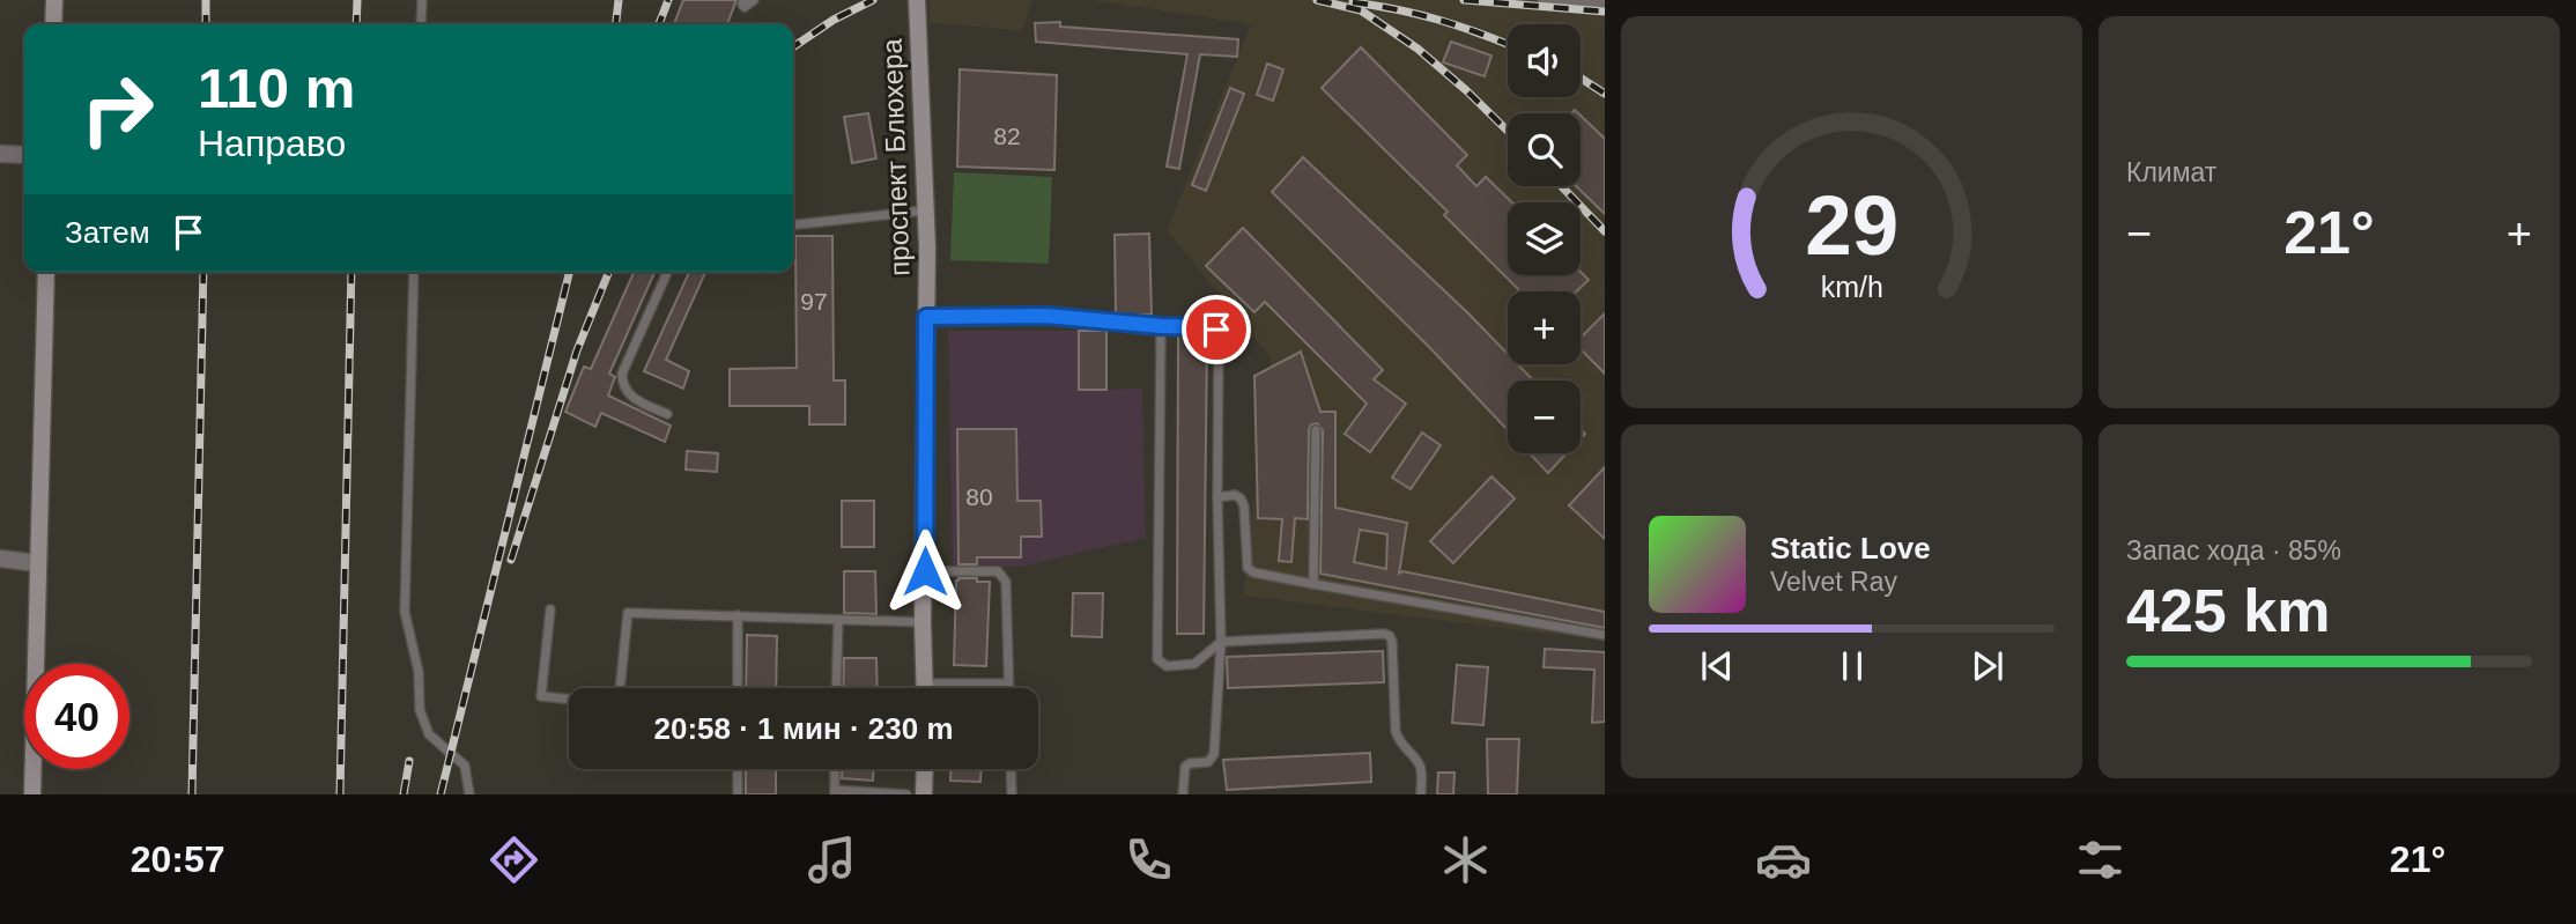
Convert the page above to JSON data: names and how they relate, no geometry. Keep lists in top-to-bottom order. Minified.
{"streets":{"street":["проспект Блюхера"]},"house_numbers":["82","97","80"],"page":{"tile":["Климат",["Запас хода · 85%","425 km"]],"map_buttons":["+","−"],"turn":["110 m","Направо"],"then":"Затем","heat":["−","21°","+"],"song":["Static Love","Velvet Ray"],"limit":"40","trip":"20:58 · 1 мин · 230 m","tabs":["20:57","21°"],"gauge":["29","km/h"]}}
